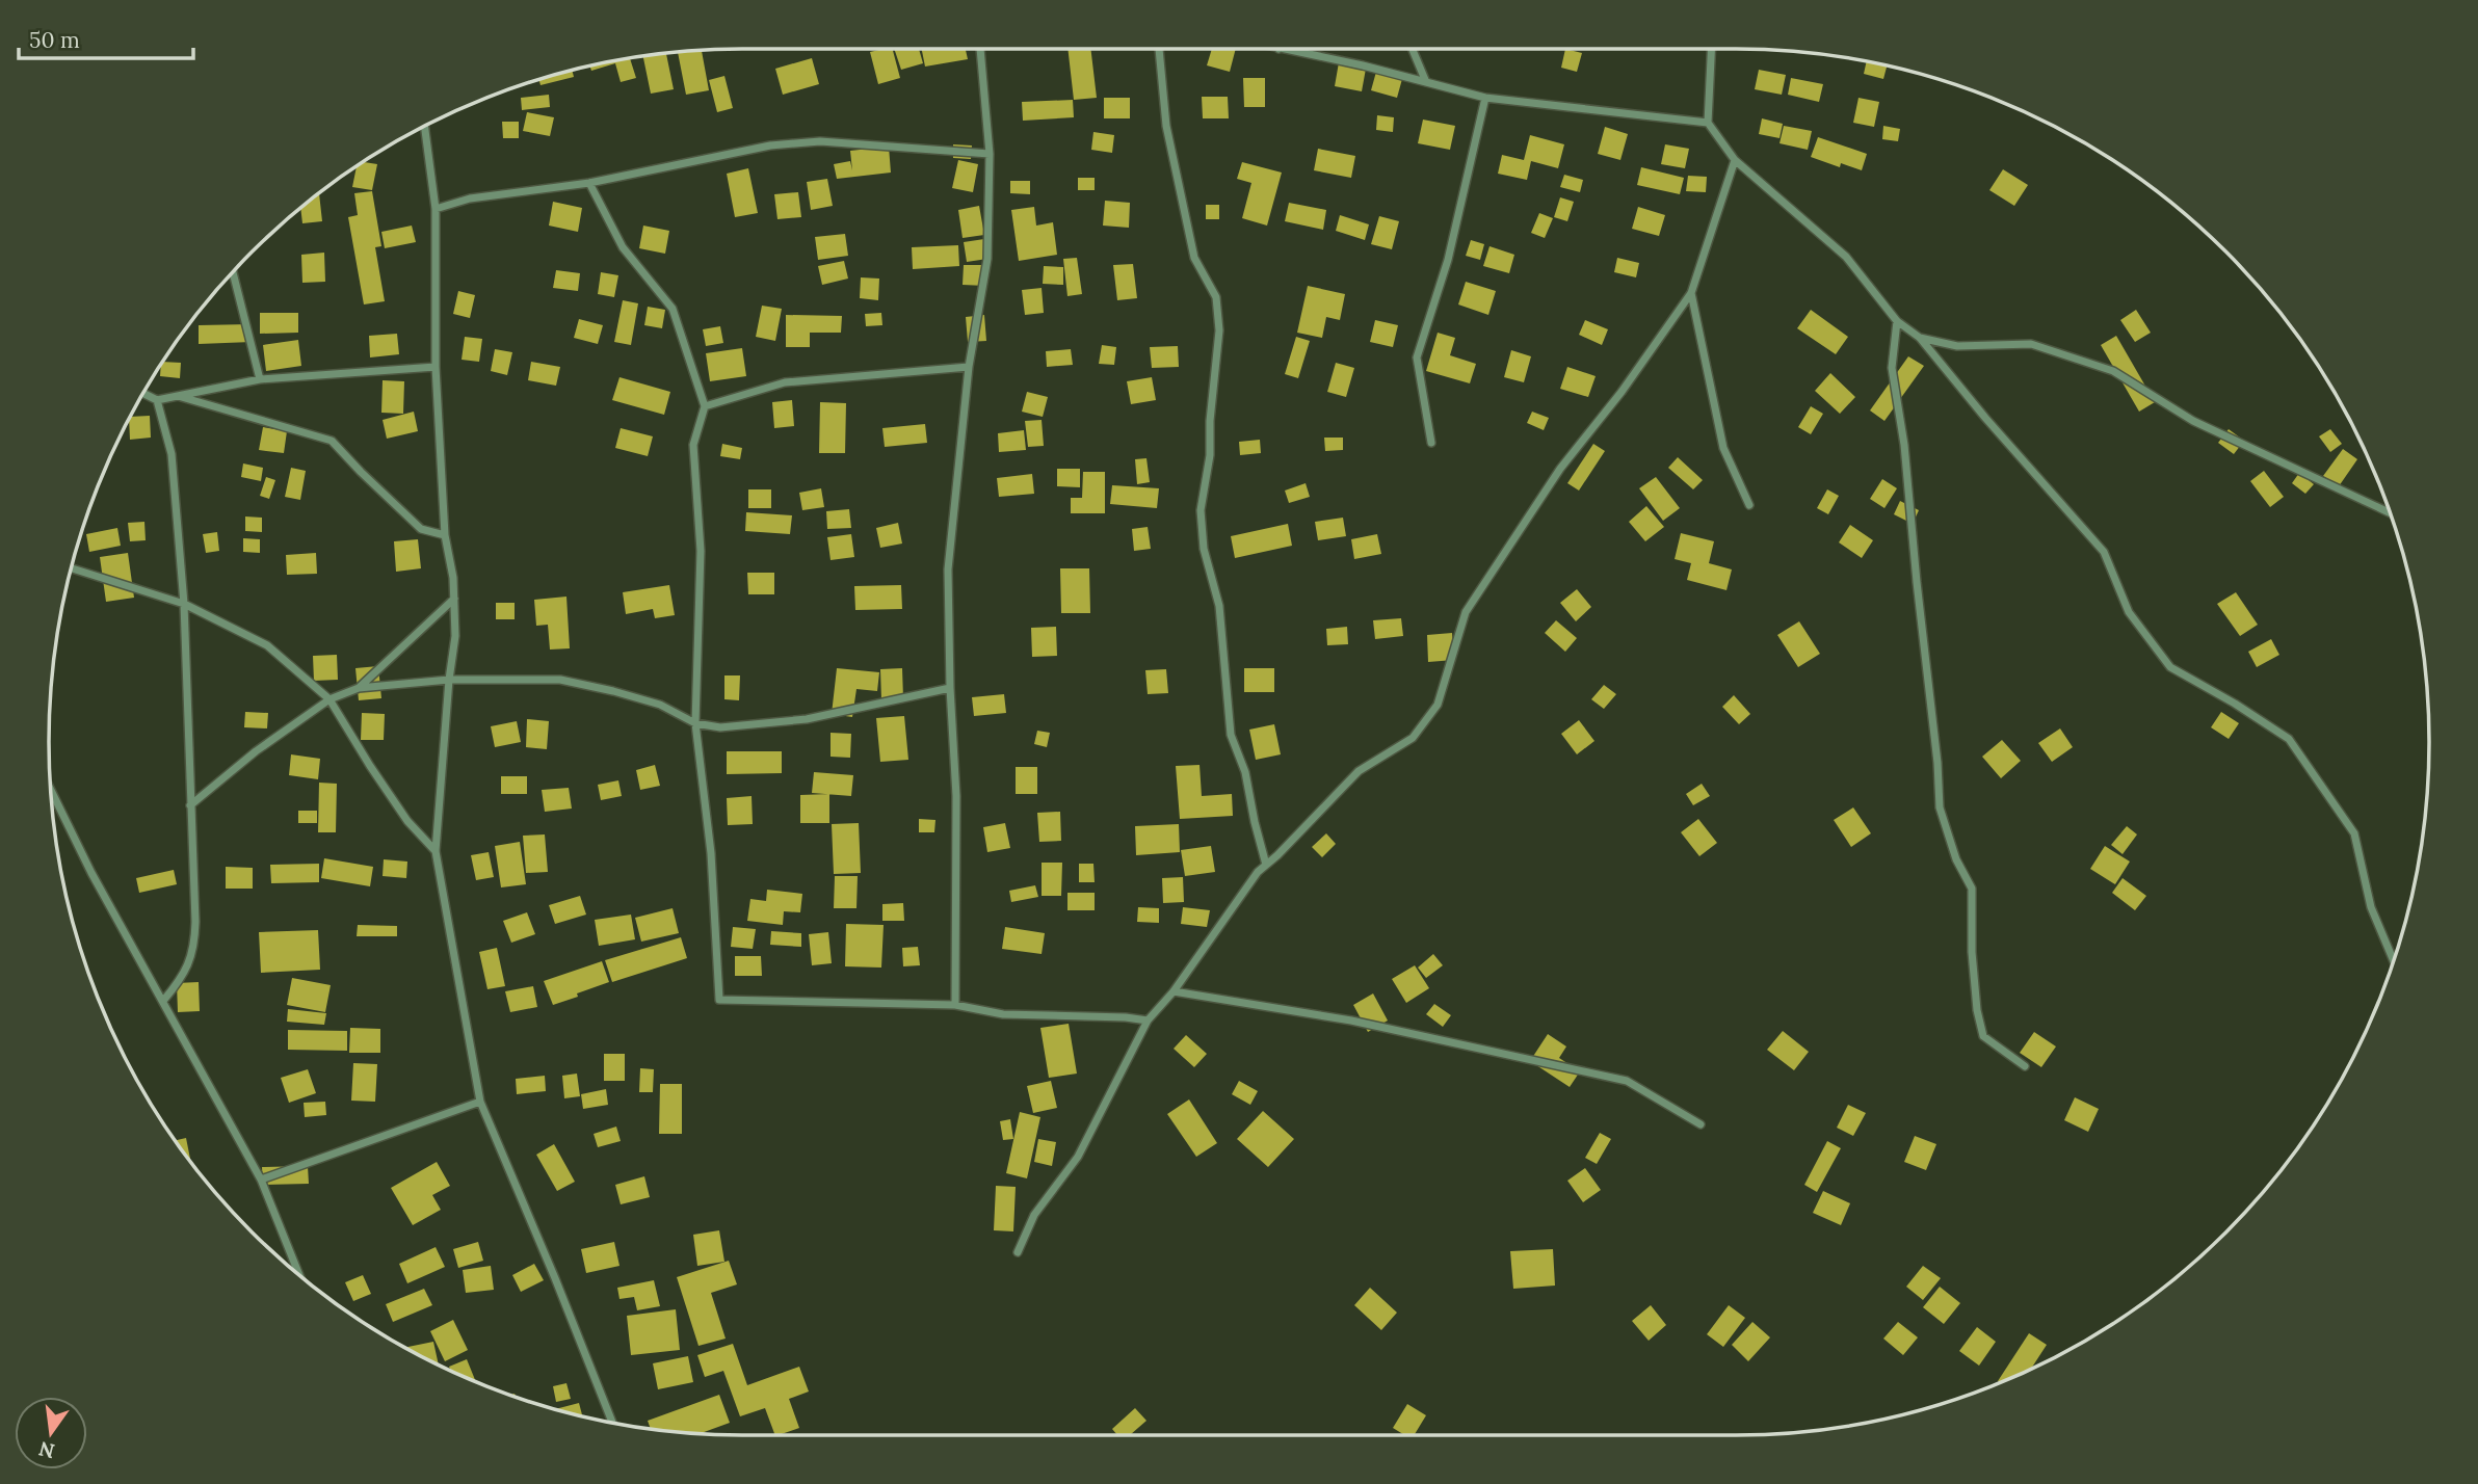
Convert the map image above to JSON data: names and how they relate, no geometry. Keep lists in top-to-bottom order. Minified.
{"scale_bar":"50 m","north":"bottom"}
